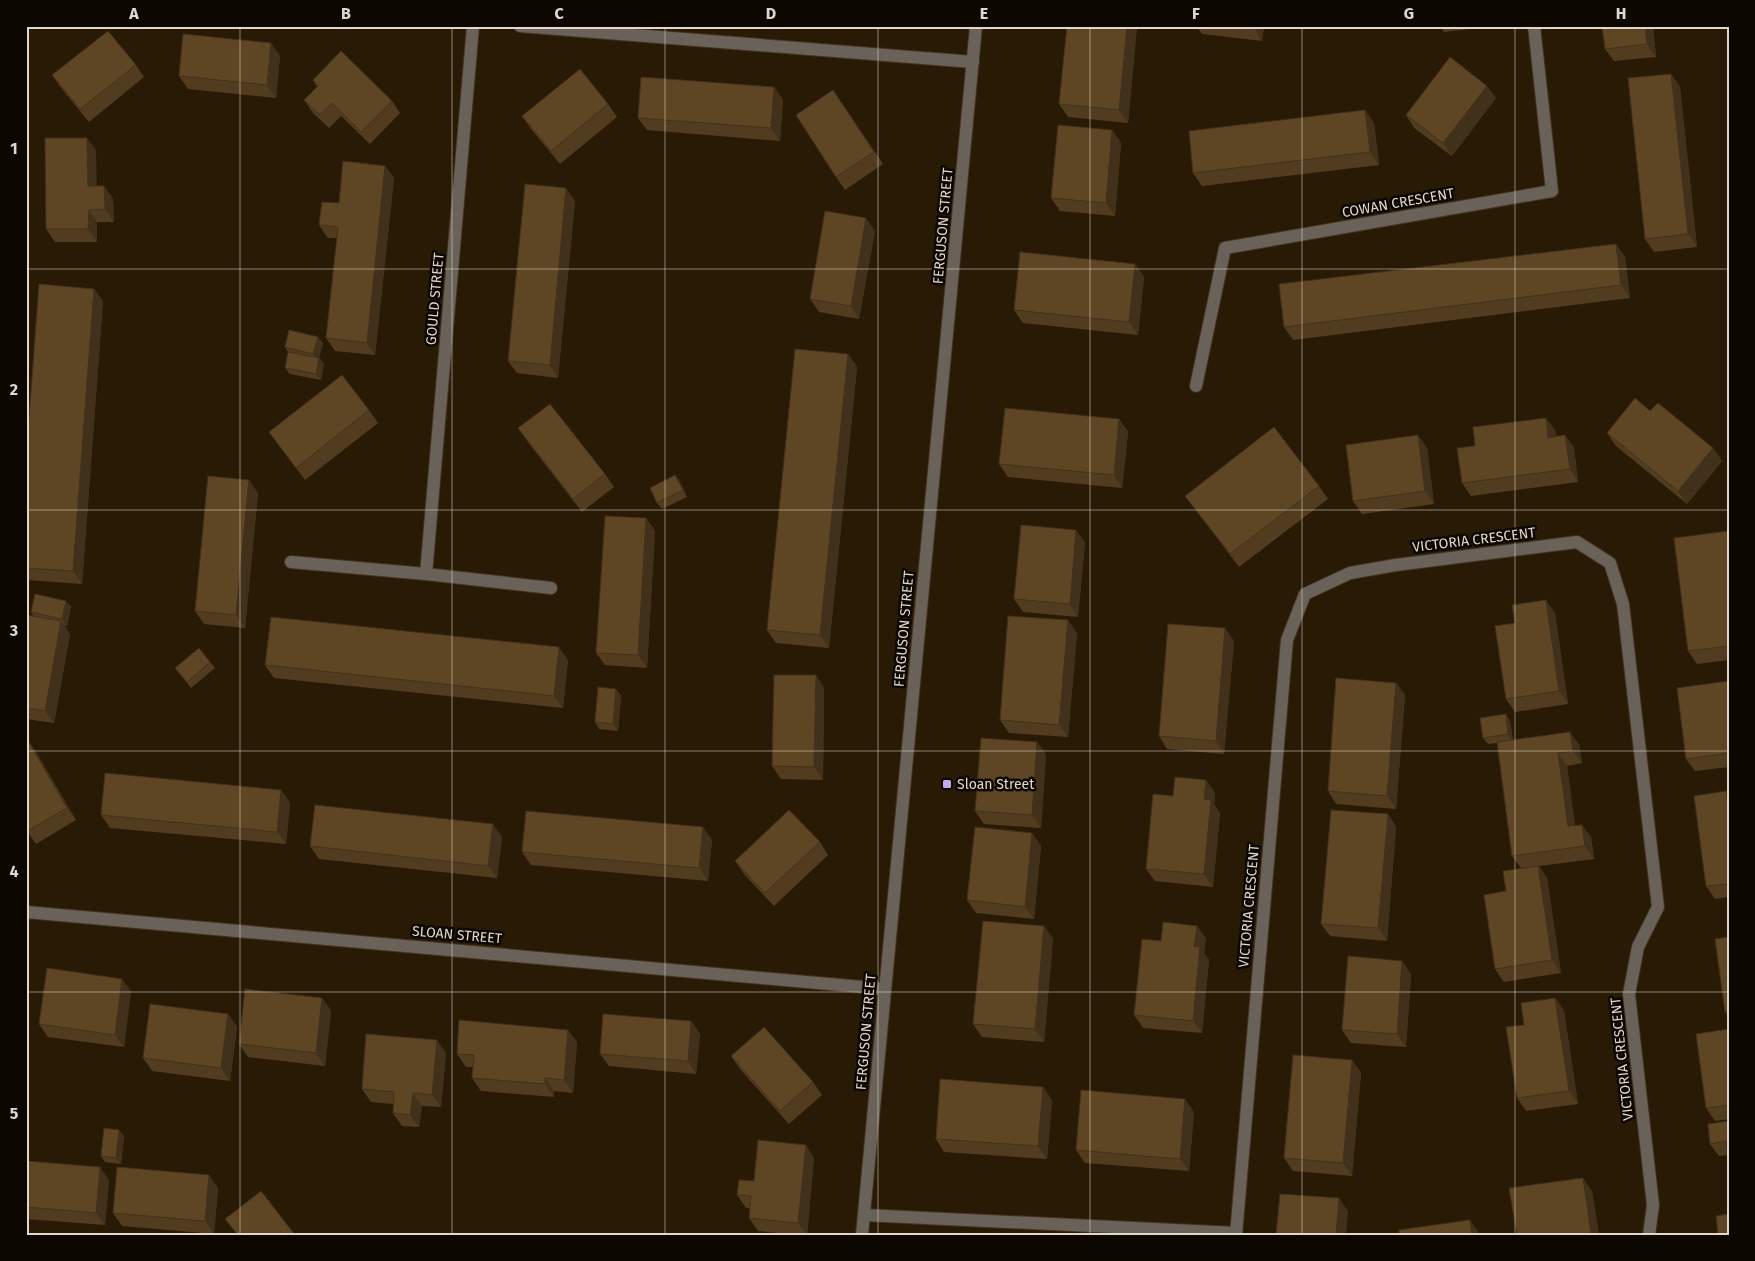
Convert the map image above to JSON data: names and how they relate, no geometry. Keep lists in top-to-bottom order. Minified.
{"streets":{"street":["COWAN CRESCENT","FERGUSON STREET","GOULD STREET","VICTORIA CRESCENT","SLOAN STREET"]},"crossings":[["FERGUSON STREET","SLOAN STREET"]],"places":{"transit":["Sloan Street"]},"grid":{"columns":["A","B","C","D","E","F","G","H"],"rows":["1","2","3","4","5"]}}
